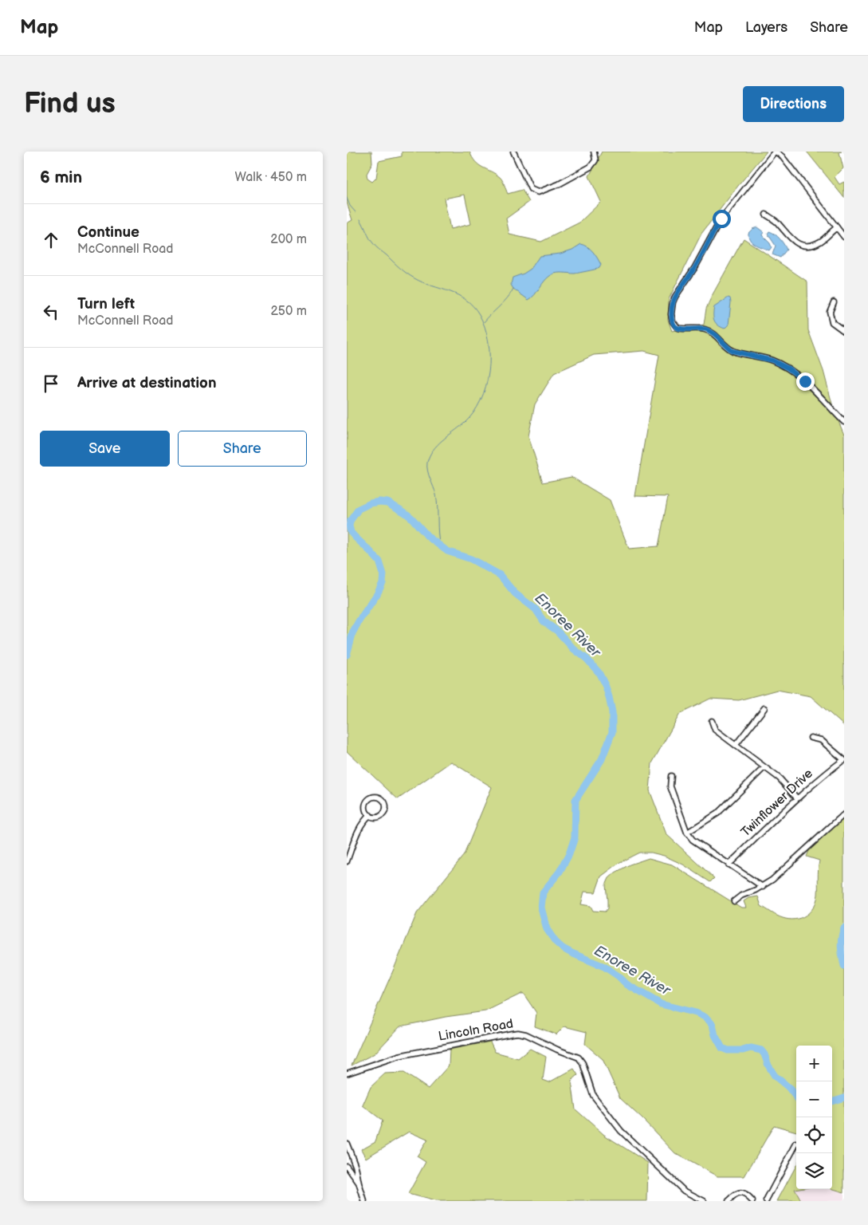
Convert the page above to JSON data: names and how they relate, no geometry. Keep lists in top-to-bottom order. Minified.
{"streets":{"street":["Twinflower Drive","Lincoln Road"]},"water":["Enoree River"],"page":{"header":"Map","nav":["Map","Layers","Share"],"buttons":["Directions",["Save","Share"]],"title":"Find us","heading":["6 min","Walk · 450 m"],"list":[["Continue","McConnell Road","200 m"],["Turn left","McConnell Road","250 m"],"Arrive at destination"],"map_buttons":["+","−"]}}
